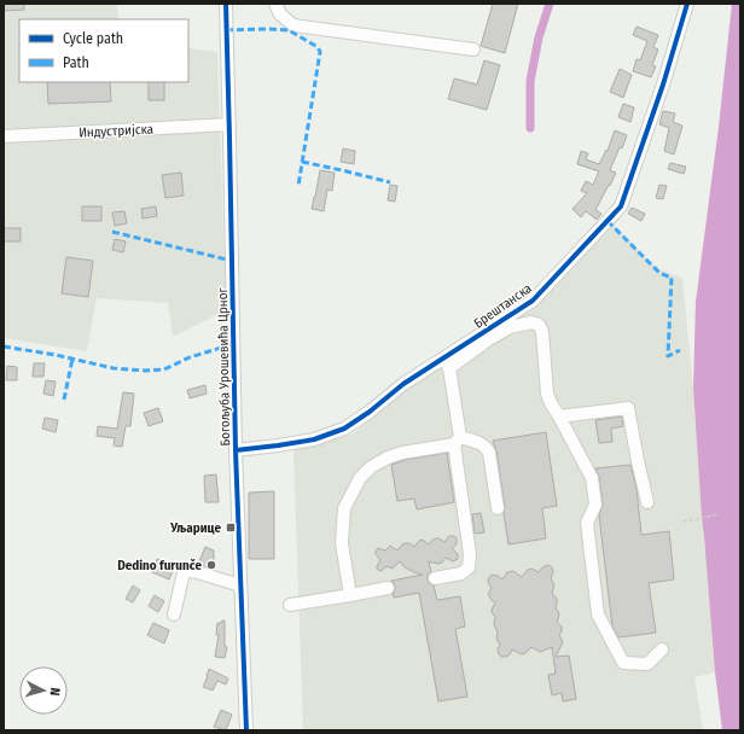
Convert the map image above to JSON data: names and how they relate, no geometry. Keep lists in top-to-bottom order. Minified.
{"streets":{"street":["Индустријска","Брештанска","Богољуба Урошевића Црног"]},"crossings":[["Индустријска","Богољуба Урошевића Црног"],["Брештанска","Богољуба Урошевића Црног"]],"places":{"transit":["Уљарице"],"other":["Dedino furunče"]},"legend":["Cycle path","Path"],"north":"right"}
